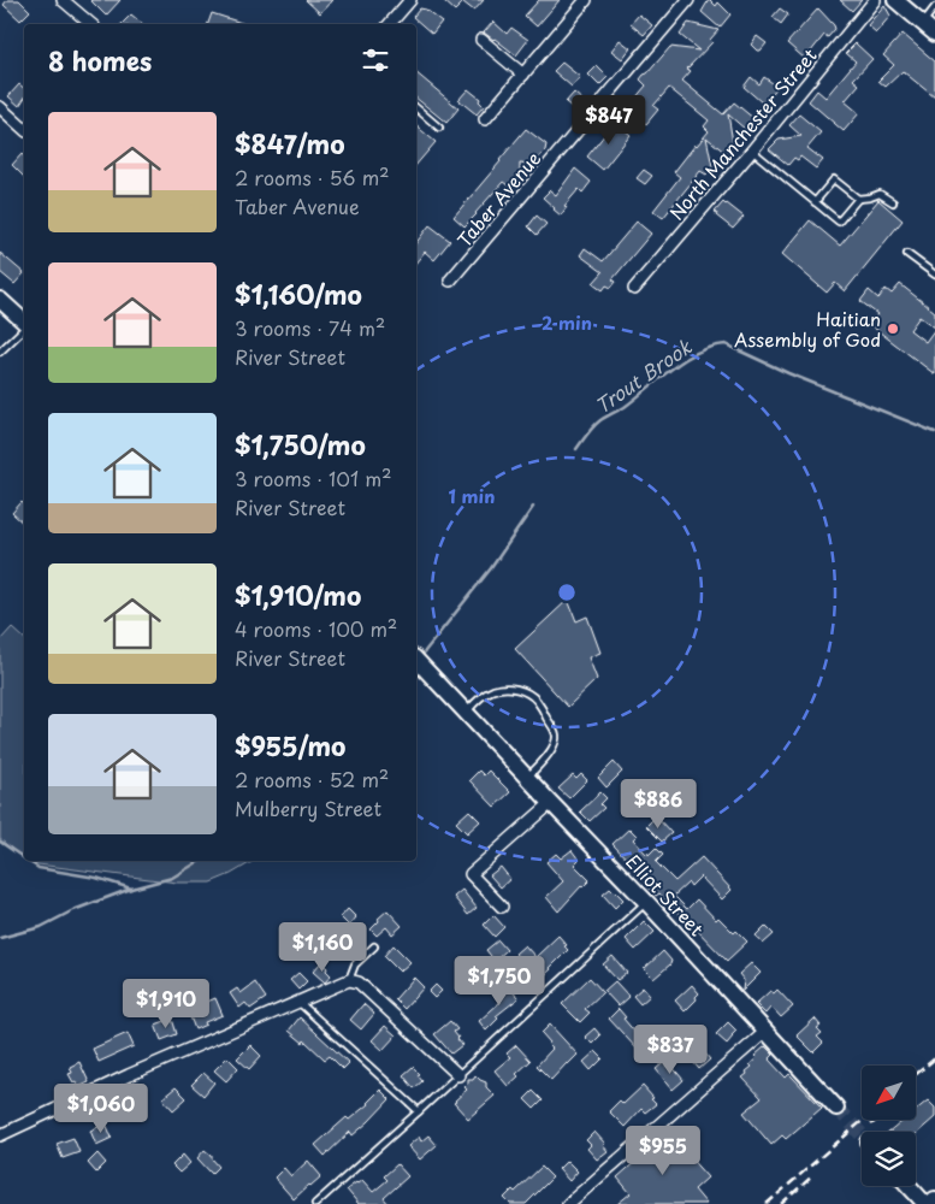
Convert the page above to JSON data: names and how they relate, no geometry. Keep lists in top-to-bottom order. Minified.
{"streets":{"street":["North Manchester Street","Taber Avenue","Elliot Street"]},"water":["Trout Brook"],"places":["Haitian Assembly of God"],"north":"bottom left","page":{"heading":"8 homes","price":["$847","$886","$1,160","$1,750","$1,910","$837","$1,060","$955"],"list":[{"name":"$847/mo","note":"2 rooms · 56 m² · Taber Avenue"},{"name":"$1,160/mo","note":"3 rooms · 74 m² · River Street"},{"name":"$1,750/mo","note":"3 rooms · 101 m² · River Street"},{"name":"$1,910/mo","note":"4 rooms · 100 m² · River Street"},{"name":"$955/mo","note":"2 rooms · 52 m² · Mulberry Street"}]},"rings":["2 min","1 min"]}
